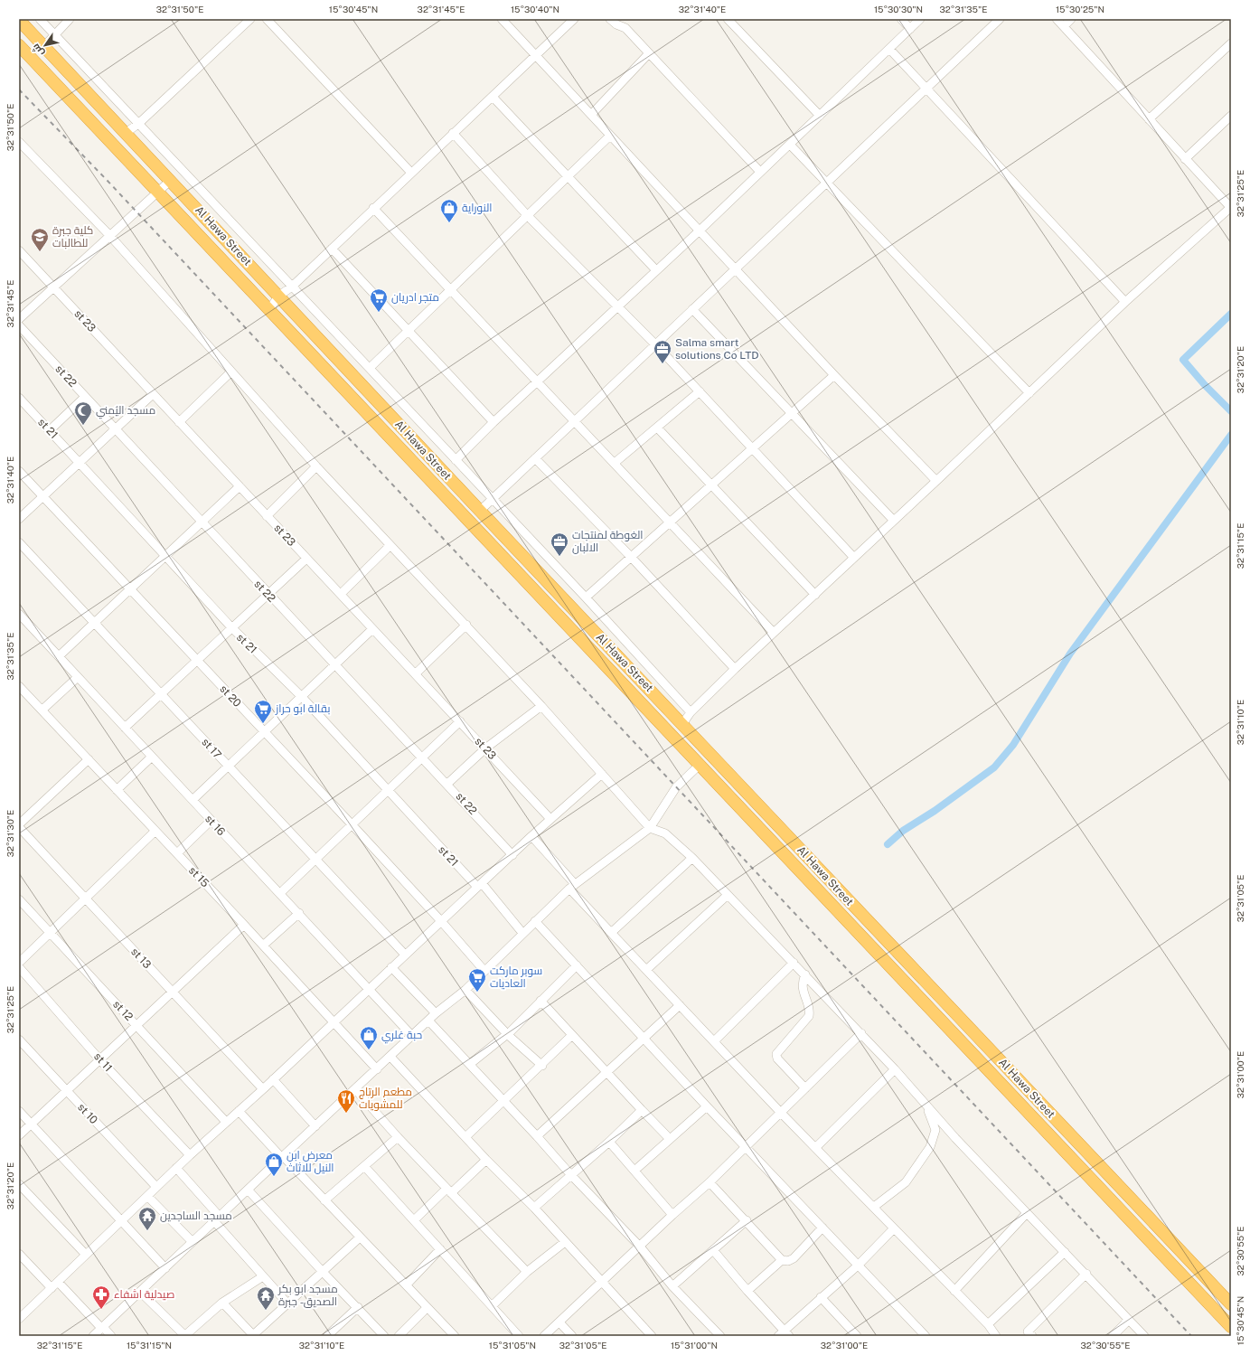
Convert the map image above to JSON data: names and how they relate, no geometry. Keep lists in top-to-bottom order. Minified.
{"streets":{"highway":["Al Hawa Street"],"street":["st 23","st 22","st 21","st 20","st 17","st 16","st 15","st 13","st 12","st 11","st 10"]},"places":{"shop":["النوراية","حبة غلري","معرض ابن النيل للاثاث"],"school or university":["كلية جبرة للطالبات"],"supermarket":["متجر ادريان","بقالة ابو حراز","سوبر ماركت العاديات"],"office":["Salma smart solutions Co LTD","الغوطة لمنتجات الالبان"],"mosque":["مسجد اليُمني"],"restaurant":["مطعم الرتاج للمشويات"],"temple":["مسجد الساجدين","مسجد ابو بكر الصديق - جبرة"],"pharmacy":["صيدلية اشفاء"]},"north":"bottom left","coordinates":["32°31'50\"E","15°30'45\"N","32°31'45\"E","15°30'40\"N","32°31'40\"E","15°30'30\"N","32°31'35\"E","15°30'25\"N","32°31'25\"E","32°31'20\"E","32°31'15\"E","32°31'10\"E","32°31'30\"E","32°31'05\"E","32°31'00\"E","32°30'55\"E","15°31'15\"N","15°31'05\"N","15°31'00\"N"]}
